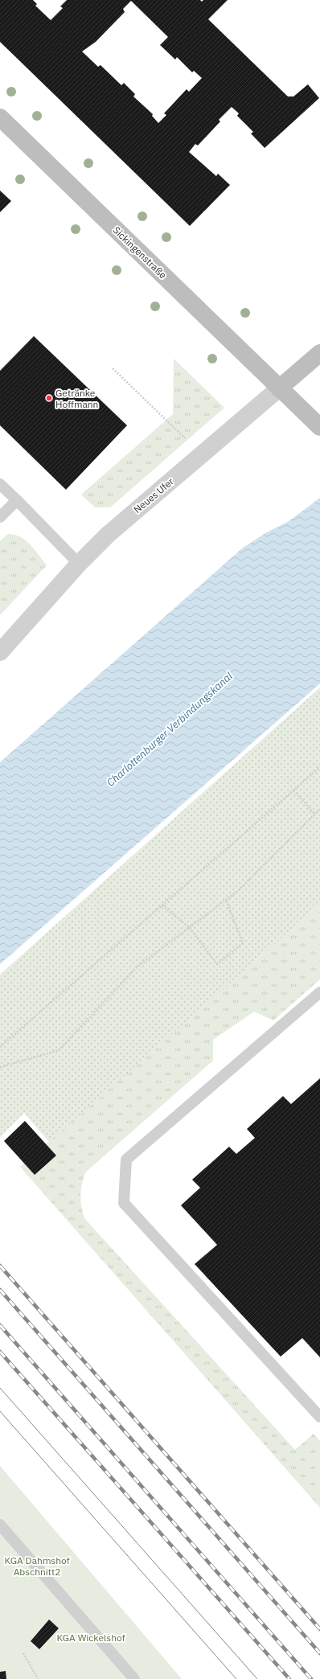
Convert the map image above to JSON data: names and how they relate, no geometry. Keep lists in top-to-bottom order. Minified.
{"streets":{"main road":["Sickingenstraße","Neues Ufer"]},"crossings":[["Sickingenstraße","Neues Ufer"]],"water":["Charlottenburger Verbindungskanal"],"parks":["KGA Dahmshof Abschnitt2","KGA Wickelshof"],"places":["Getränke Hoffmann"]}
